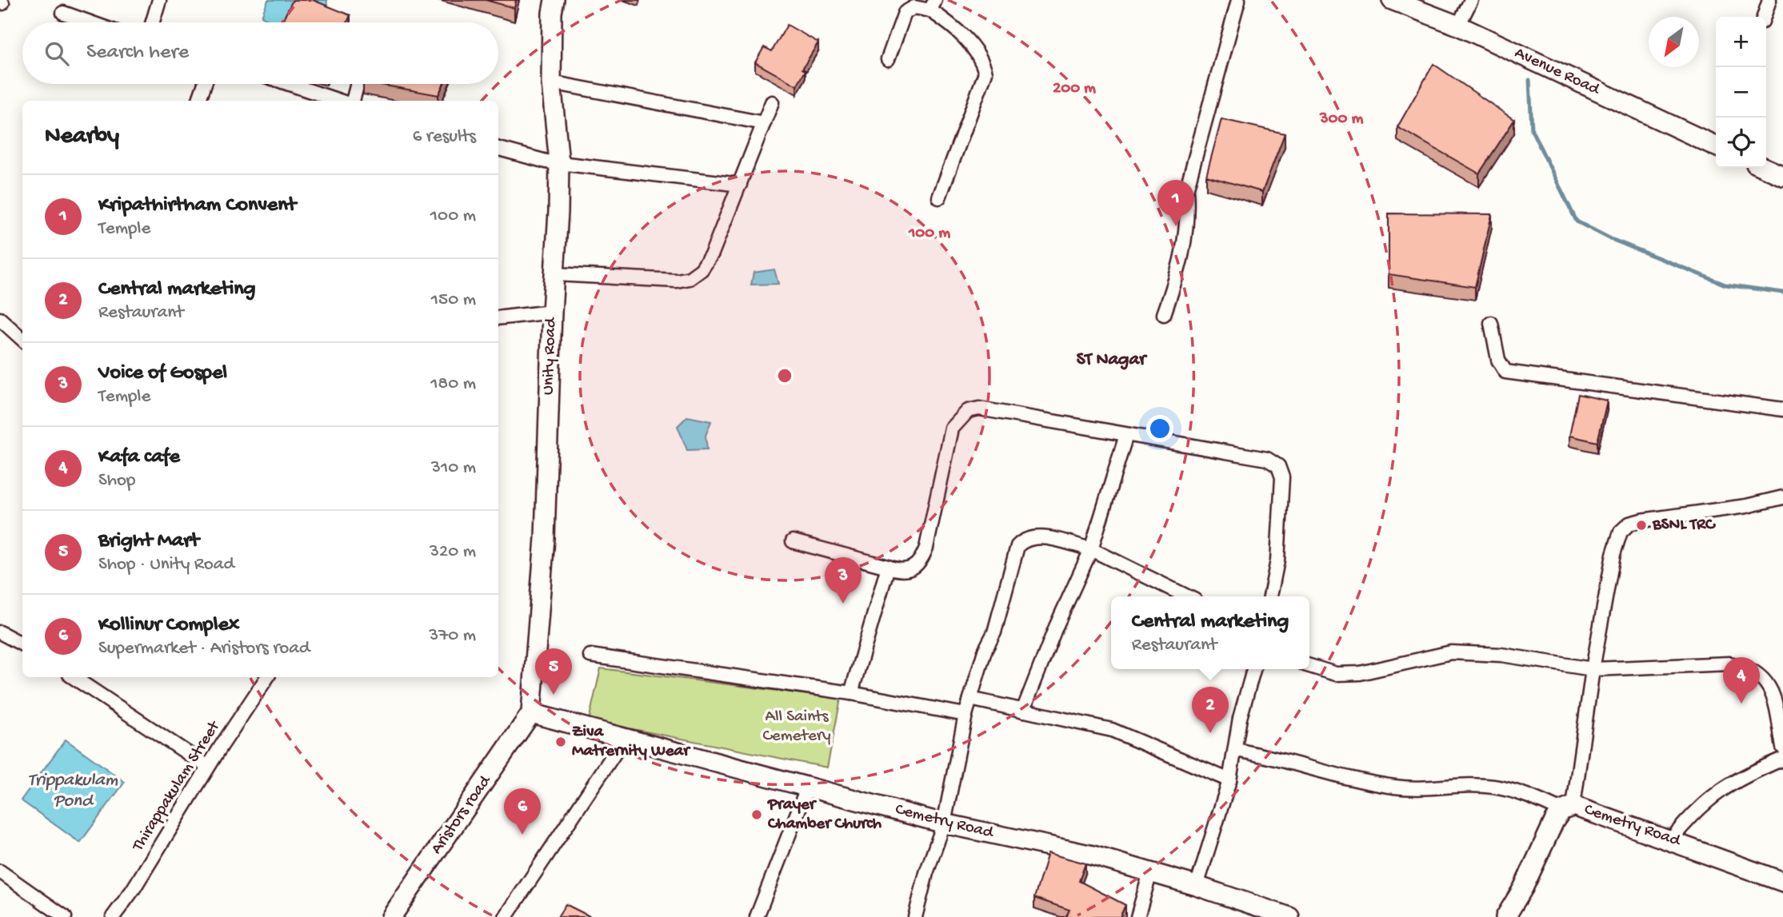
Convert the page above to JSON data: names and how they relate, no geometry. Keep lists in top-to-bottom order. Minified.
{"streets":{"street":["Avenue Road","Unity Road","Thirappakulam Street","Aristors road","Cemetry Road"]},"crossings":[["Unity Road","Aristors road"],["Unity Road","Cemetry Road"],["Aristors road","Cemetry Road"]],"districts":["ST Nagar"],"water":["Trippakulam Pond"],"parks":["All Saints Cemetery"],"places":["BSNL TRC","Ziva Matrernity Wear","Prayer Chamber Church"],"north":"bottom left","page":{"map_buttons":["+","−"],"search":"Search here","heading":["Nearby","6 results"],"list":[{"mark":"1","name":"Kripathirtham Convent","note":"Temple","value":"100 m"},{"mark":"2","name":"Central marketing","note":"Restaurant","value":"150 m"},{"mark":"3","name":"Voice of Gospel","note":"Temple","value":"180 m"},{"mark":"4","name":"Kafa cafe","note":"Shop","value":"310 m"},{"mark":"5","name":"Bright Mart","note":"Shop · Unity Road","value":"320 m"},{"mark":"6","name":"Kollinur Complex","note":"Supermarket · Aristors road","value":"370 m"}],"pins":["1","3","5","4","2","6"],"popup":["Central marketing","Restaurant"]},"rings":["200 m","300 m","100 m"]}
